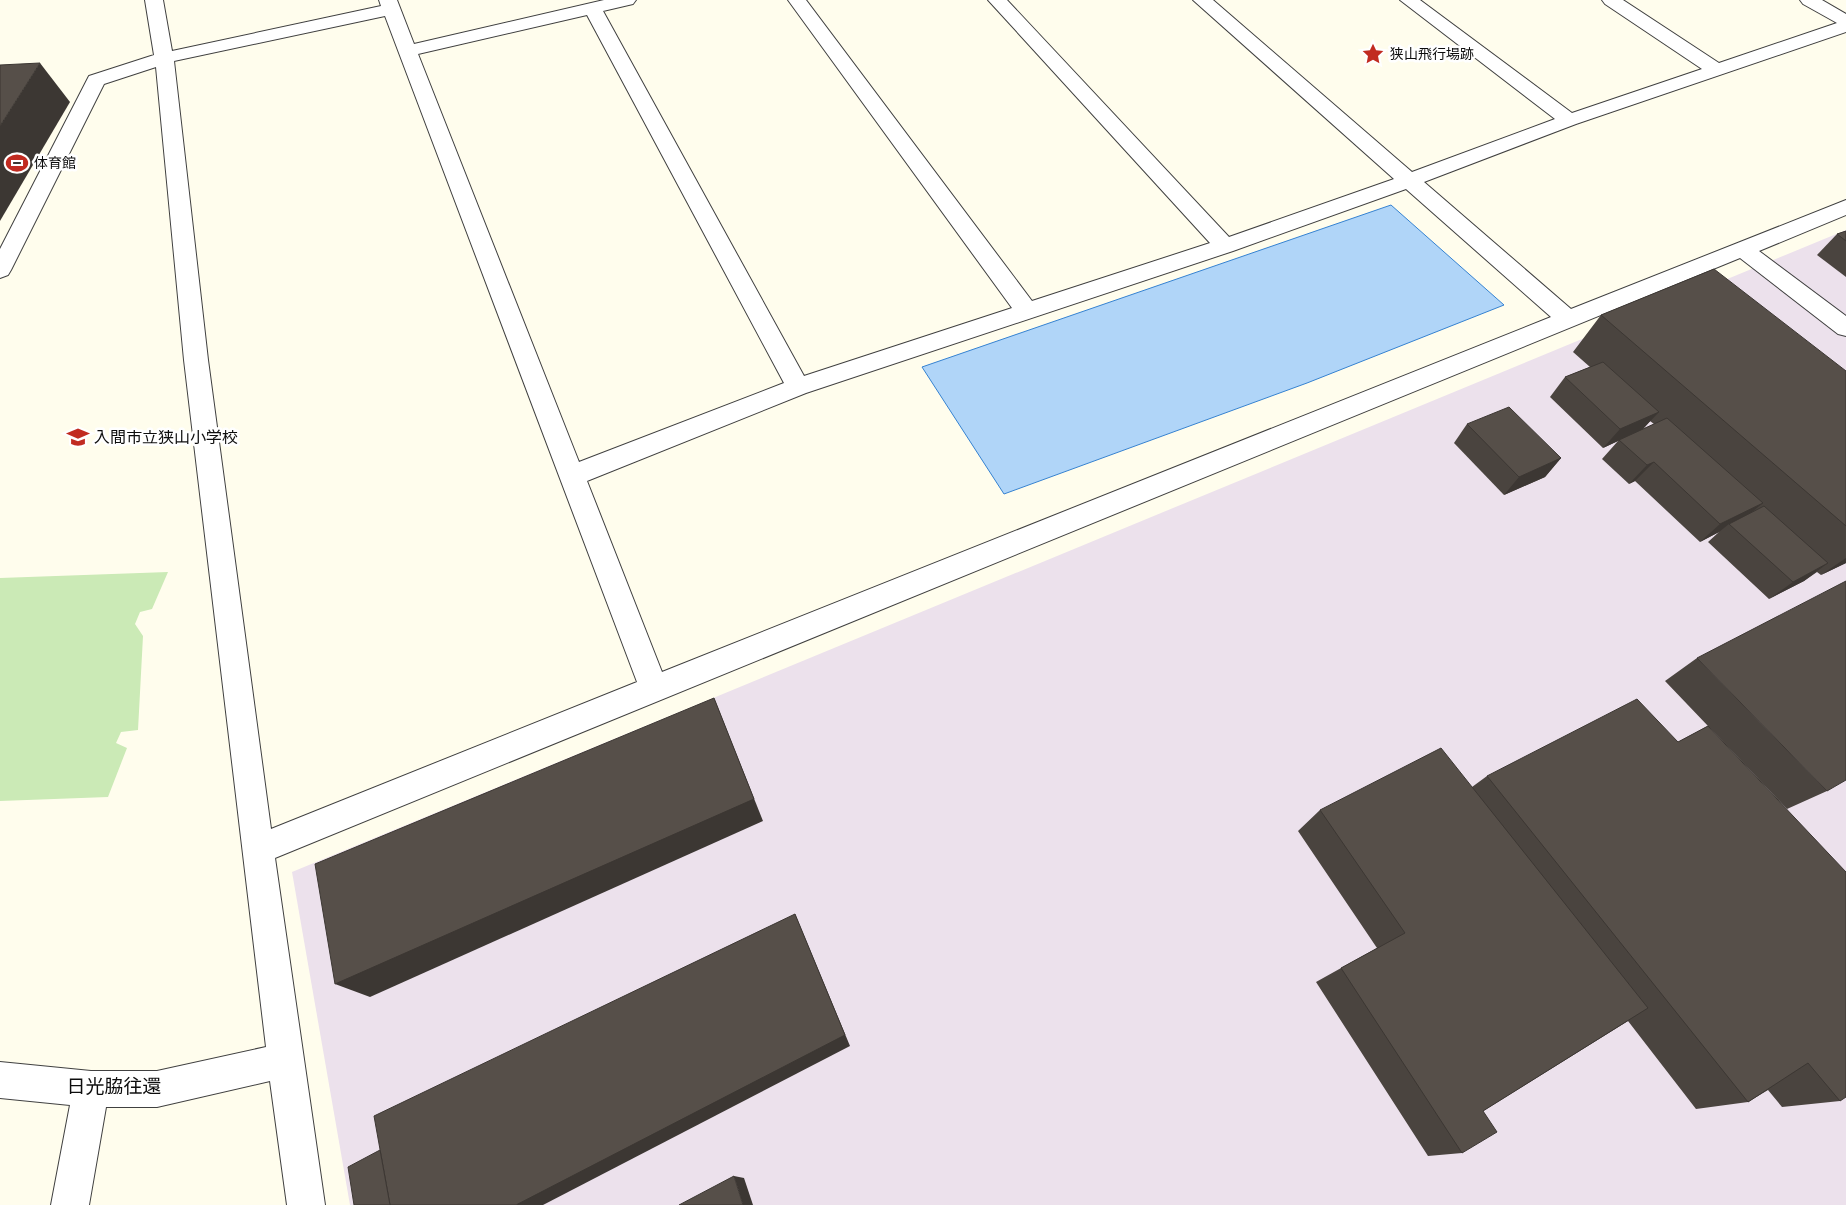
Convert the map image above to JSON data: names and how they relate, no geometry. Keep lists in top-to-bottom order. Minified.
{"streets":{"street":["日光脇往還"]},"places":{"place":["狭山飛行場跡"],"sports":["体育館"],"school or university":["入間市立狭山小学校"]}}
